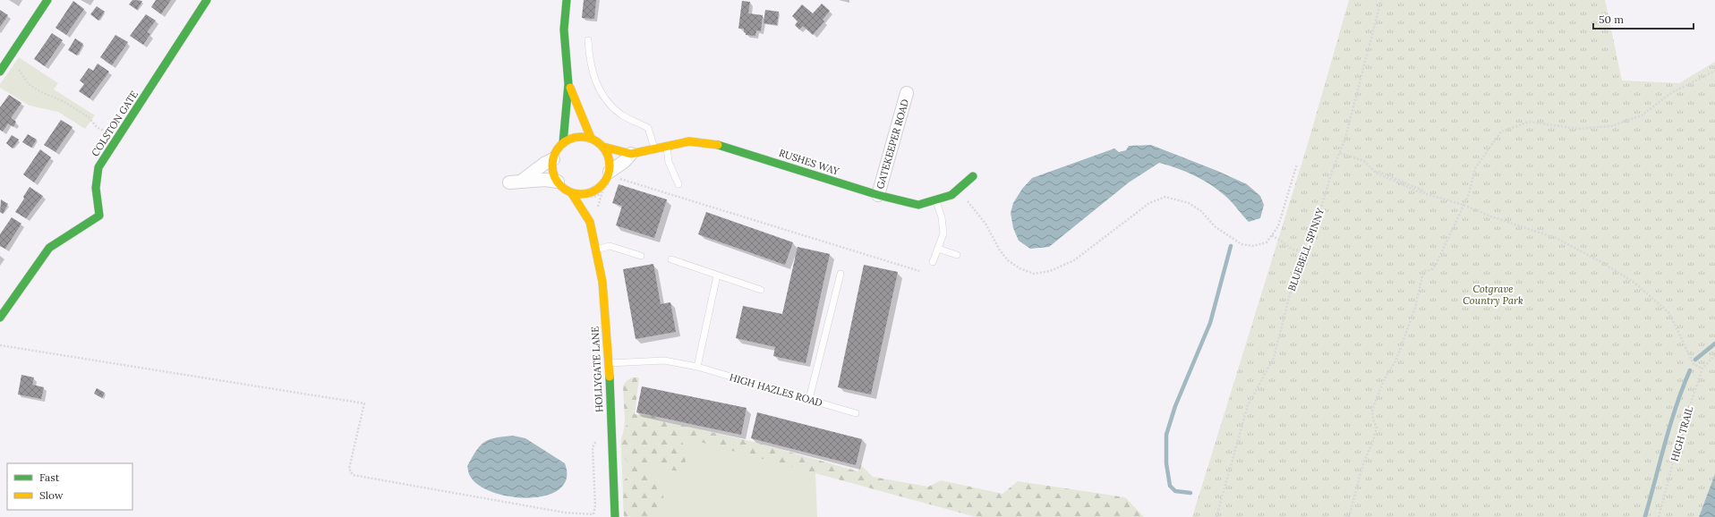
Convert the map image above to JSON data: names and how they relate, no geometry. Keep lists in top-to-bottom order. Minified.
{"streets":{"street":["COLSTON GATE","GATEKEEPER ROAD","RUSHES WAY","HOLLYGATE LANE"],"lane":["HIGH HAZLES ROAD"],"path":["BLUEBELL SPINNY","HIGH TRAIL"]},"crossings":[["GATEKEEPER ROAD","RUSHES WAY"],["HOLLYGATE LANE","HIGH HAZLES ROAD"]],"parks":["Cotgrave Country Park"],"legend":["Fast","Slow"],"scale_bar":"50 m"}
